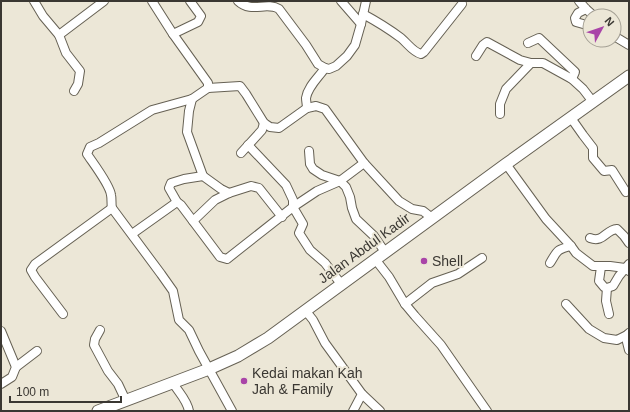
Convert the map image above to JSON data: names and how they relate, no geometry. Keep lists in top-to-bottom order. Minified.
{"streets":{"main road":["Jalan Abdul Kadir"]},"places":["Shell","Kedai makan Kah Jah & Family"],"scale_bar":"100 m","north":"top right"}
